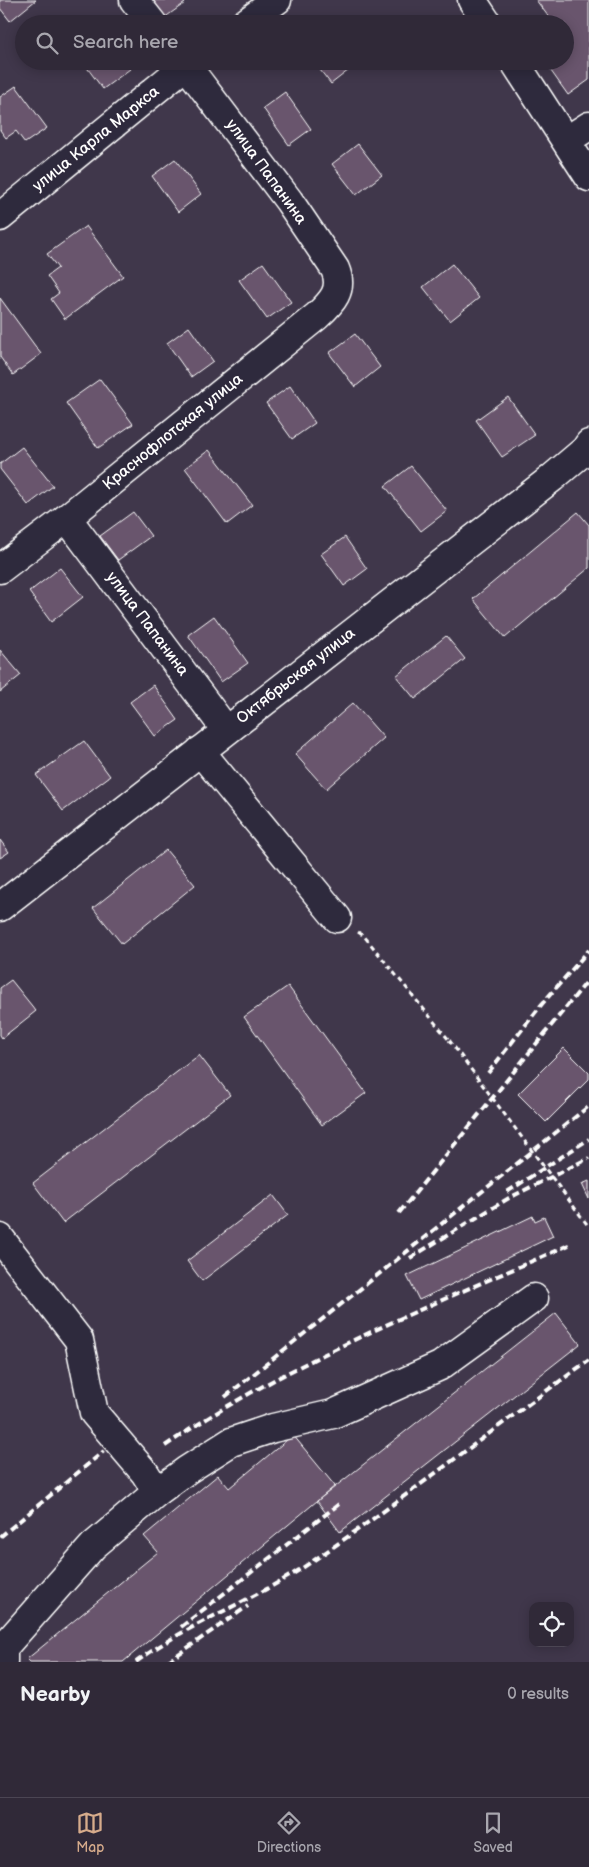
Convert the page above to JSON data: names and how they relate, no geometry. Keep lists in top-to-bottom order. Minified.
{"streets":{"street":["улица Карла Маркса","улица Папанина","Краснофлотская улица","Октябрьская улица"]},"crossings":[["улица Папанина","Краснофлотская улица"],["улица Папанина","Октябрьская улица"]],"page":{"search":"Search here","heading":["Nearby","0 results"],"nav":["Map","Directions","Saved"]}}
